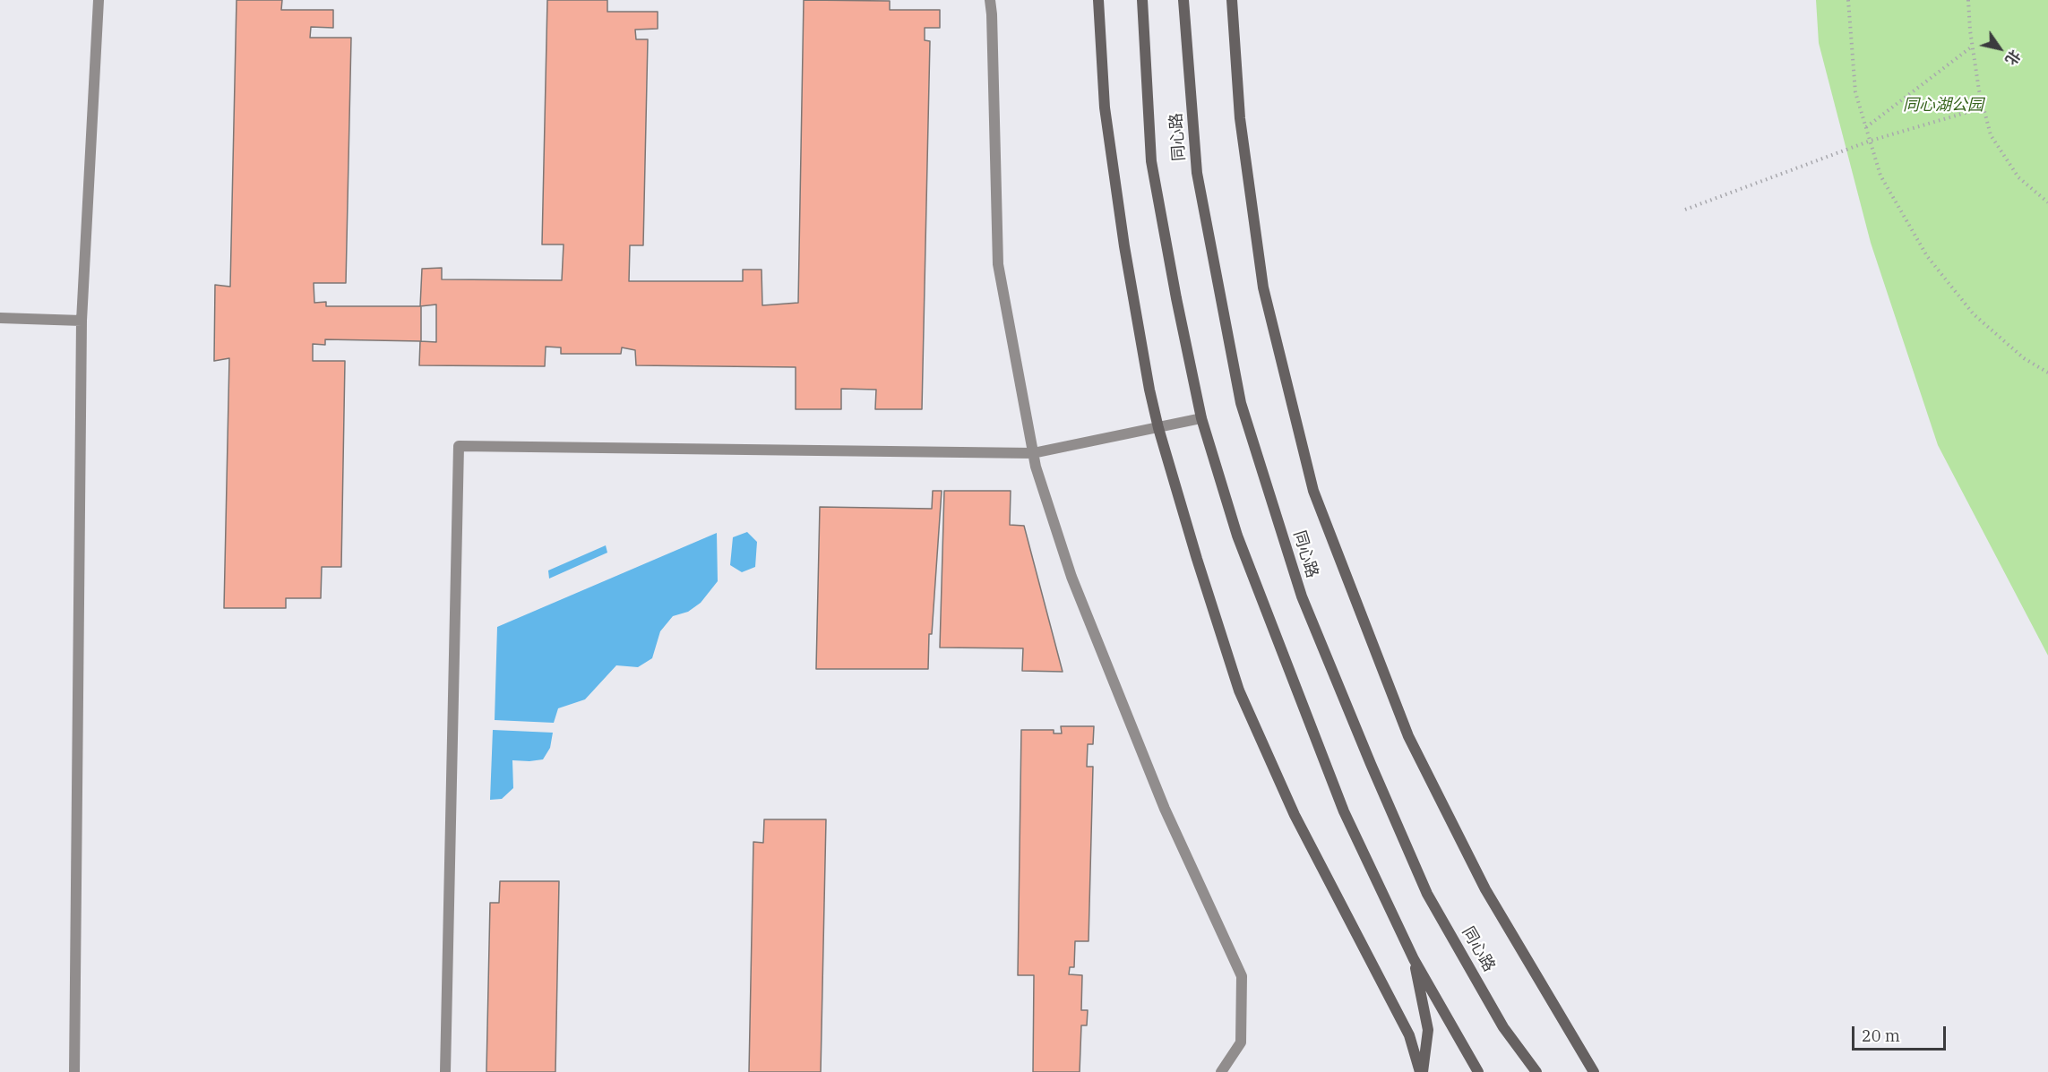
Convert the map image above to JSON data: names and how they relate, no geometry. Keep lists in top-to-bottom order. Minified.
{"streets":{"street":["同心路"]},"parks":["同心湖公园"],"scale_bar":"20 m","north":"bottom right"}
